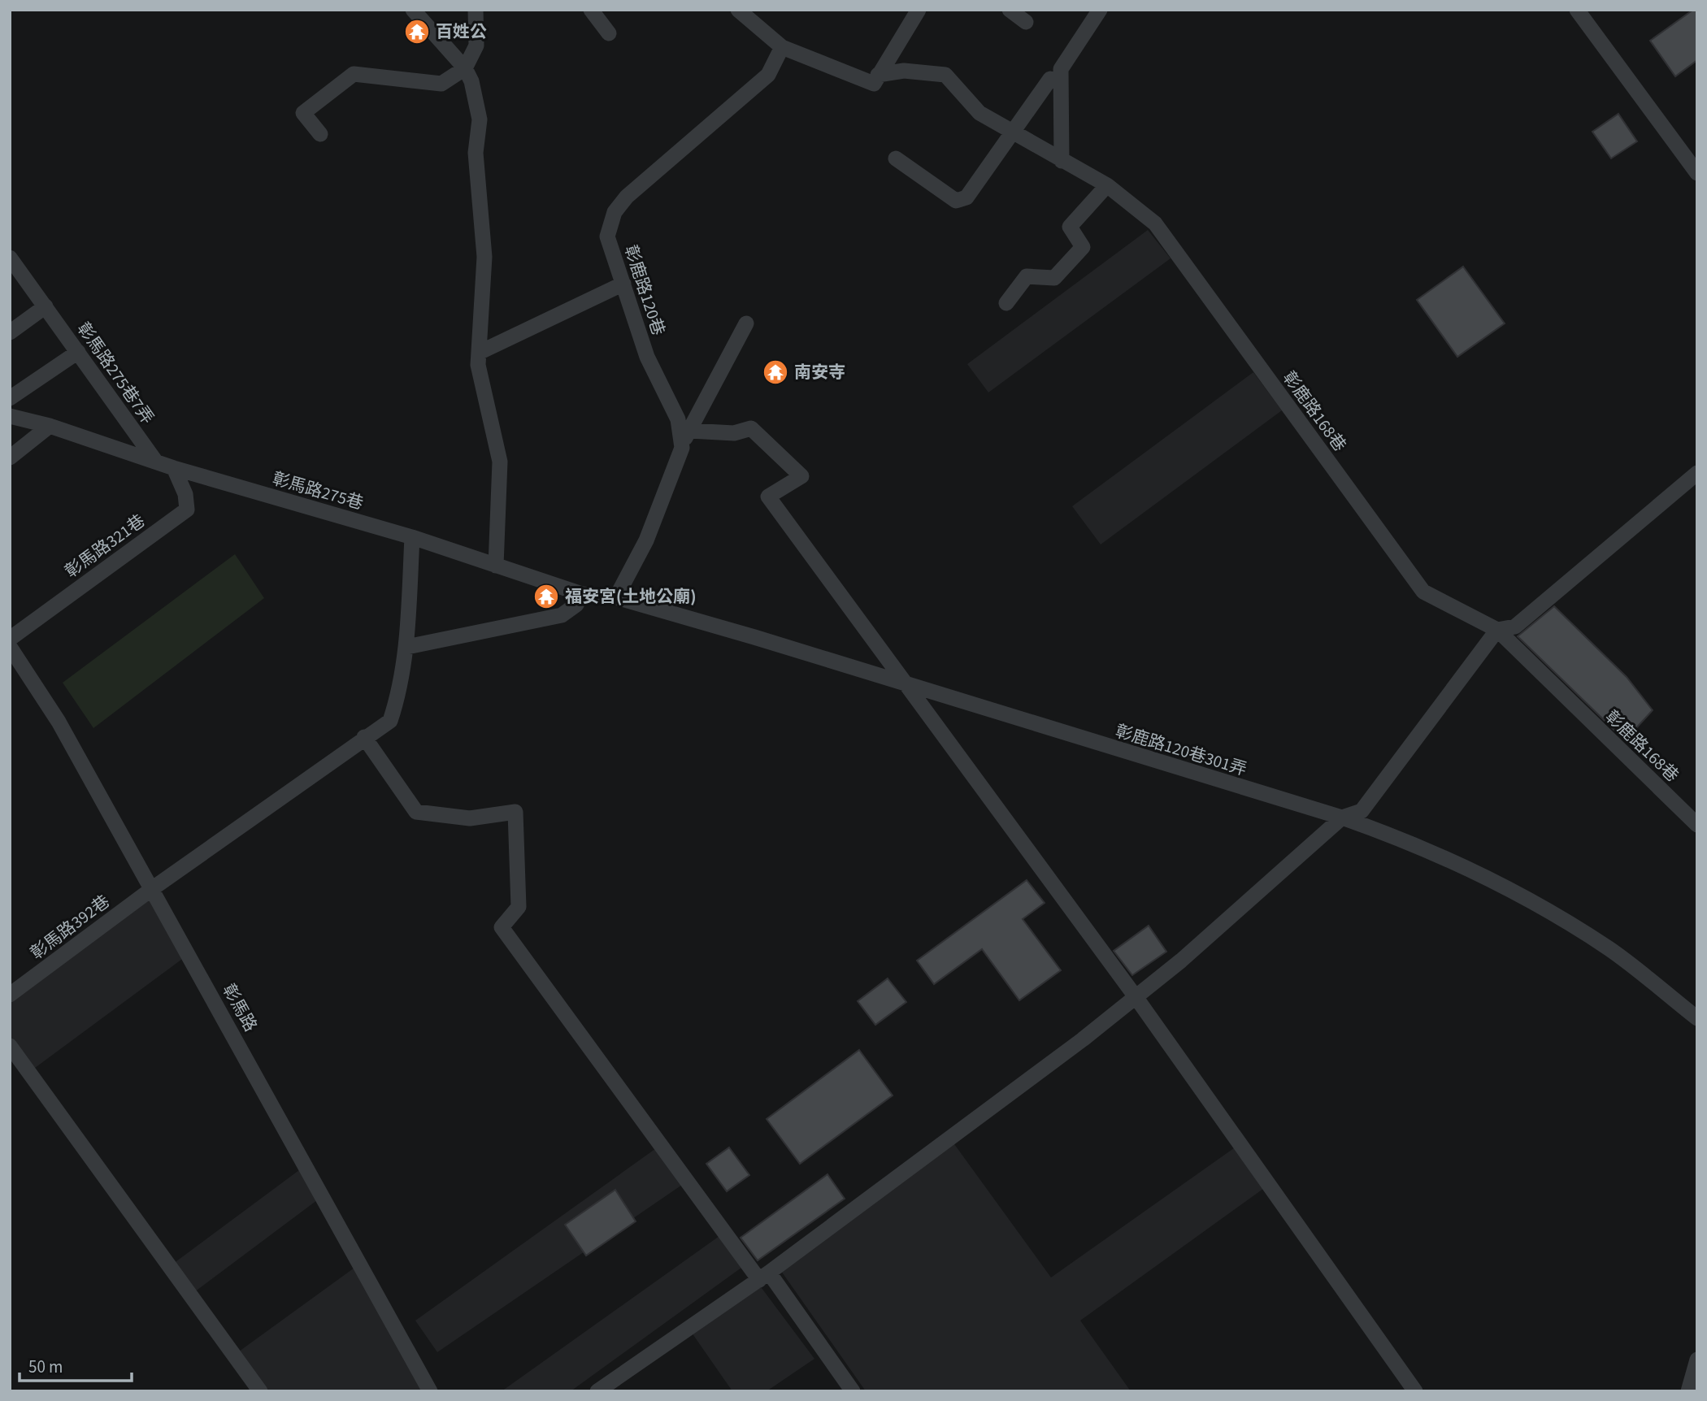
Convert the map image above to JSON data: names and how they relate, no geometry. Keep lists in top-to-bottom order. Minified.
{"streets":{"street":["彰鹿路120巷","彰馬路275巷7弄","彰鹿路168巷","彰馬路275巷","彰馬路321巷","彰鹿路120巷301弄","彰馬路392巷","彰馬路"]},"crossings":[["彰鹿路120巷","彰馬路275巷"],["彰鹿路120巷","彰鹿路120巷301弄"],["彰馬路275巷7弄","彰馬路275巷"],["彰馬路275巷","彰馬路321巷"],["彰馬路275巷","彰鹿路120巷301弄"],["彰馬路275巷","彰馬路392巷"],["彰馬路392巷","彰馬路"]],"places":{"temple":["百姓公","南安寺","福安宮(土地公廟)"]},"scale_bar":"50 m"}
